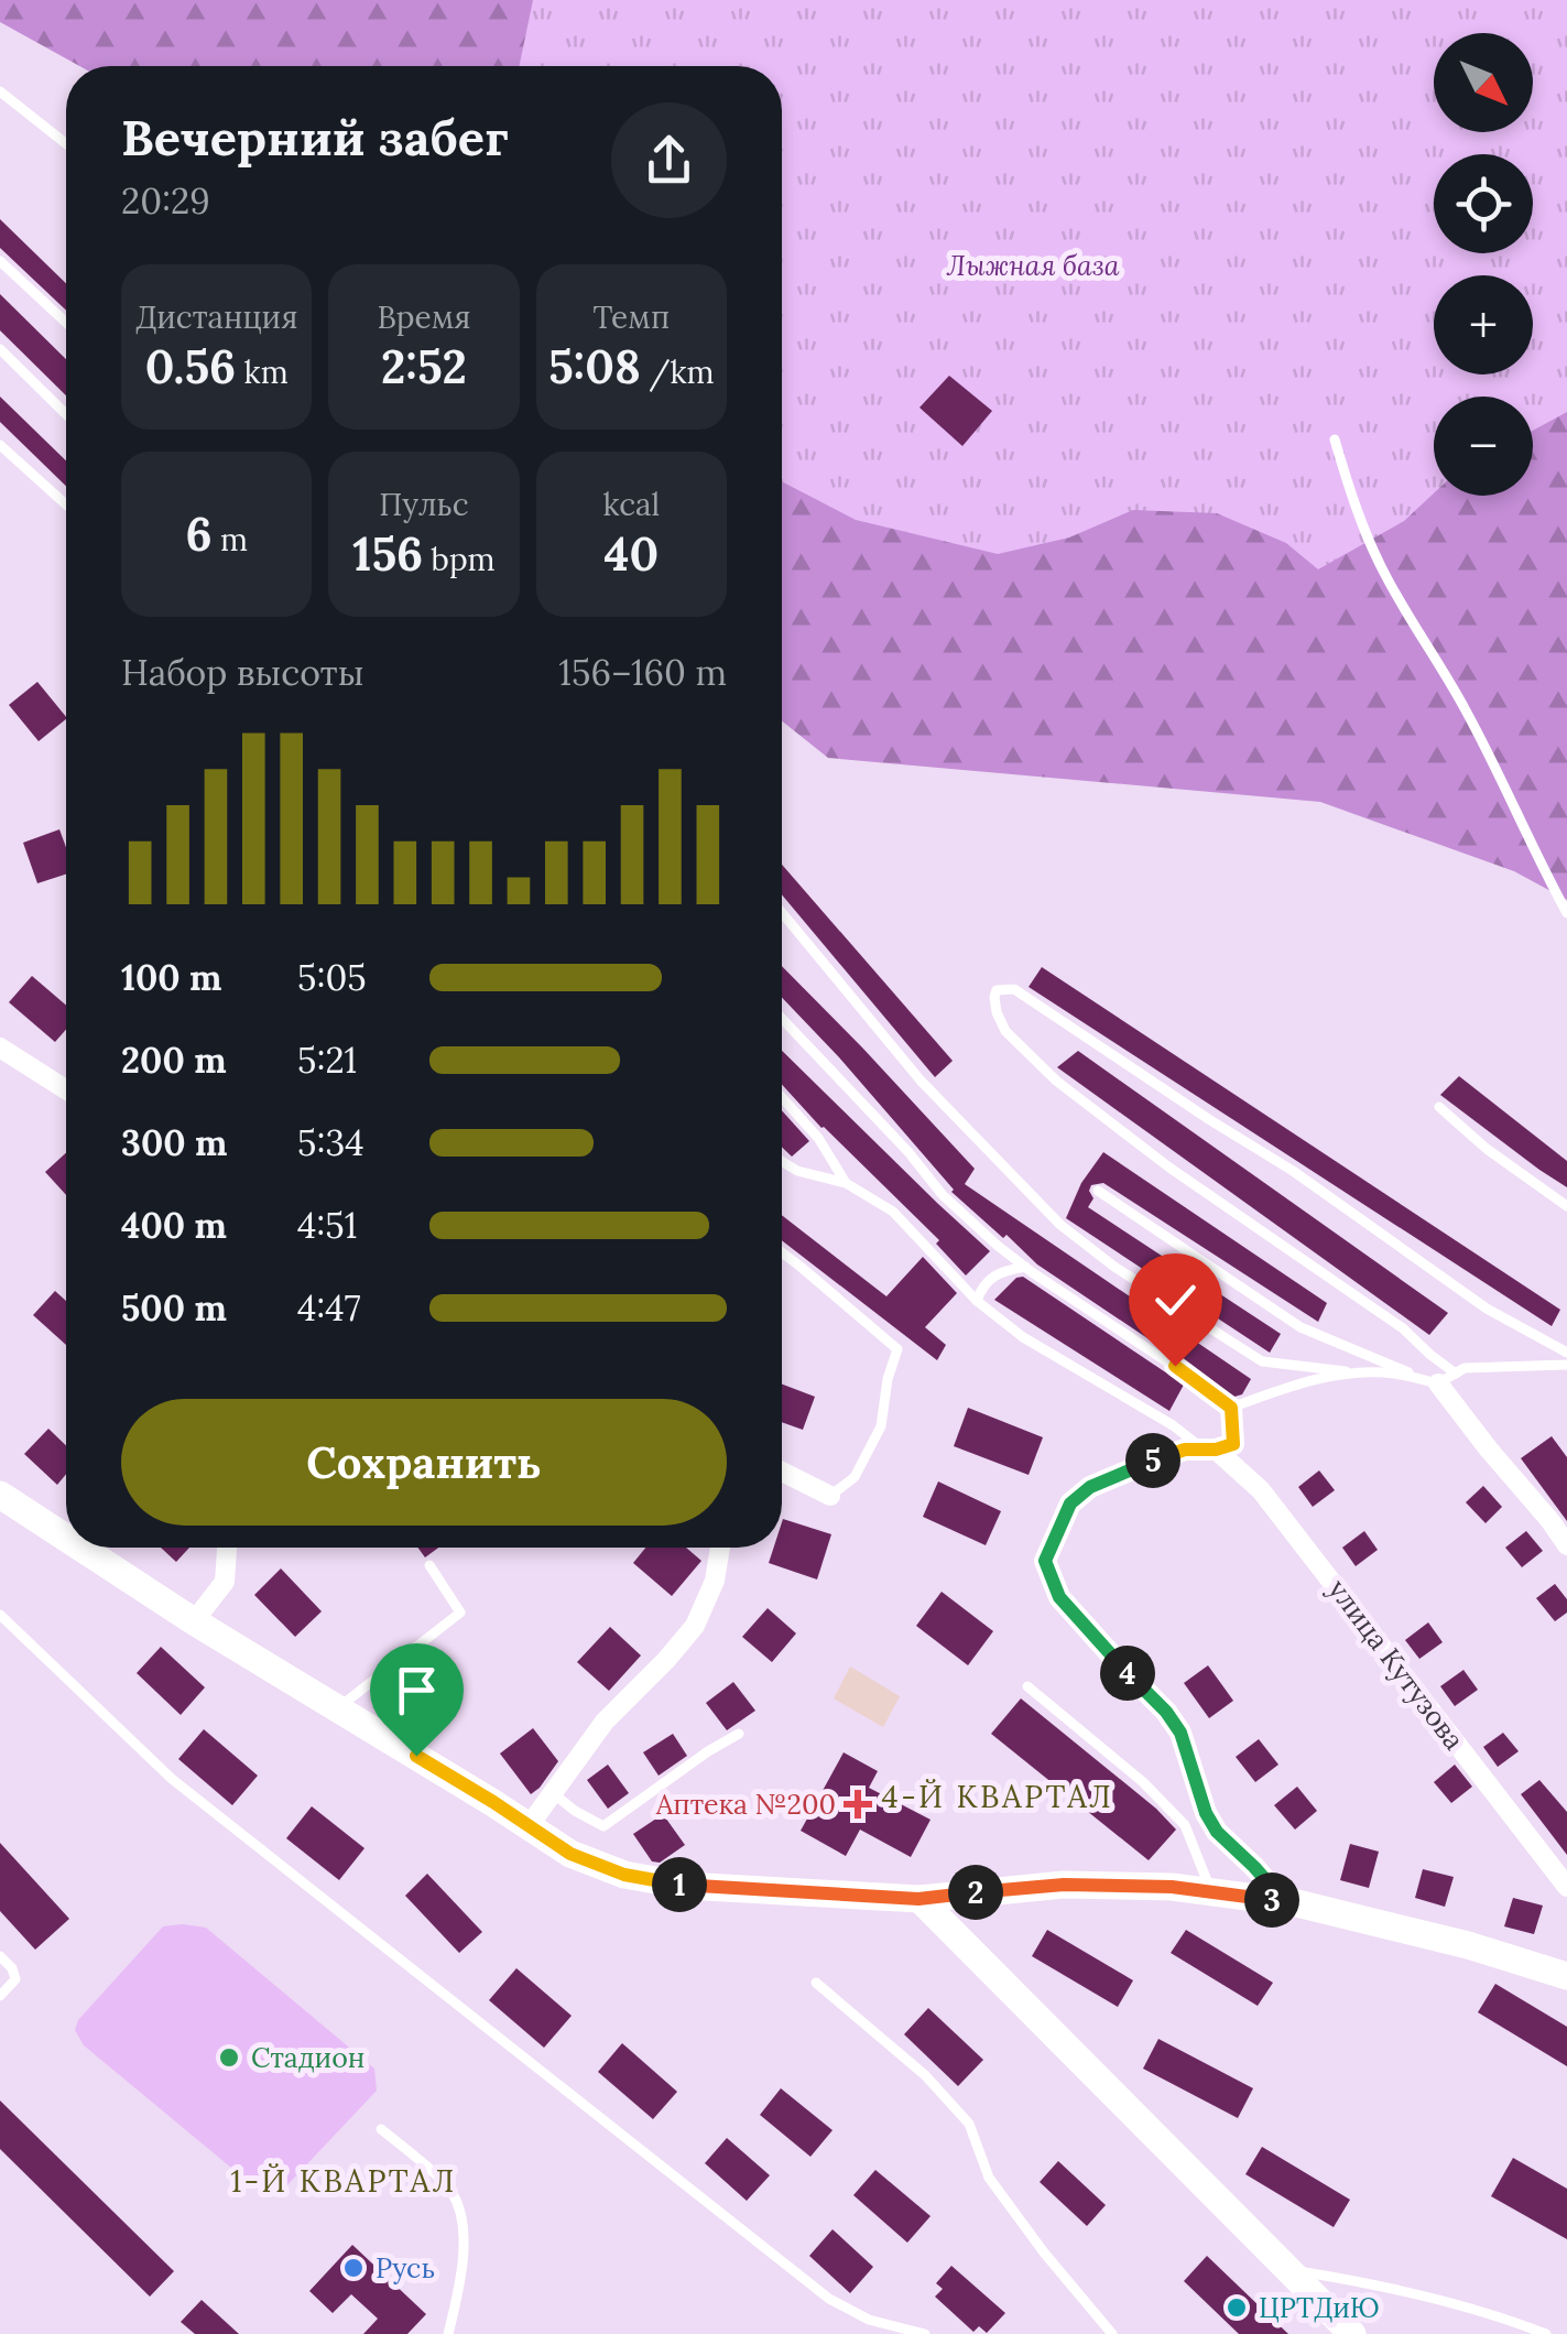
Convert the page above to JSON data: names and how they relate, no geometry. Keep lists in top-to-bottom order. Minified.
{"streets":{"street":["улица Кутузова"]},"districts":["4-Й КВАРТАЛ","1-Й КВАРТАЛ"],"parks":["Лыжная база"],"places":{"health":["Аптека №200"],"other":["Стадион","Русь","ЦРТДиЮ"]},"north":"bottom right","page":{"map_buttons":["+","−"],"heading":["Вечерний забег","20:29"],"stats":[["Дистанция","0.56 km"],["Время","2:52"],["Темп","5:08 /km"],["6 m"],["Пульс","156 bpm"],["kcal","40"]],"chart":["Набор высоты","156–160 m"],"list":[{"name":"100 m","note":"5:05"},{"name":"200 m","note":"5:21"},{"name":"300 m","note":"5:34"},{"name":"400 m","note":"4:51"},{"name":"500 m","note":"4:47"}],"buttons":"Сохранить","pins":["5","4","1","2","3"]}}
